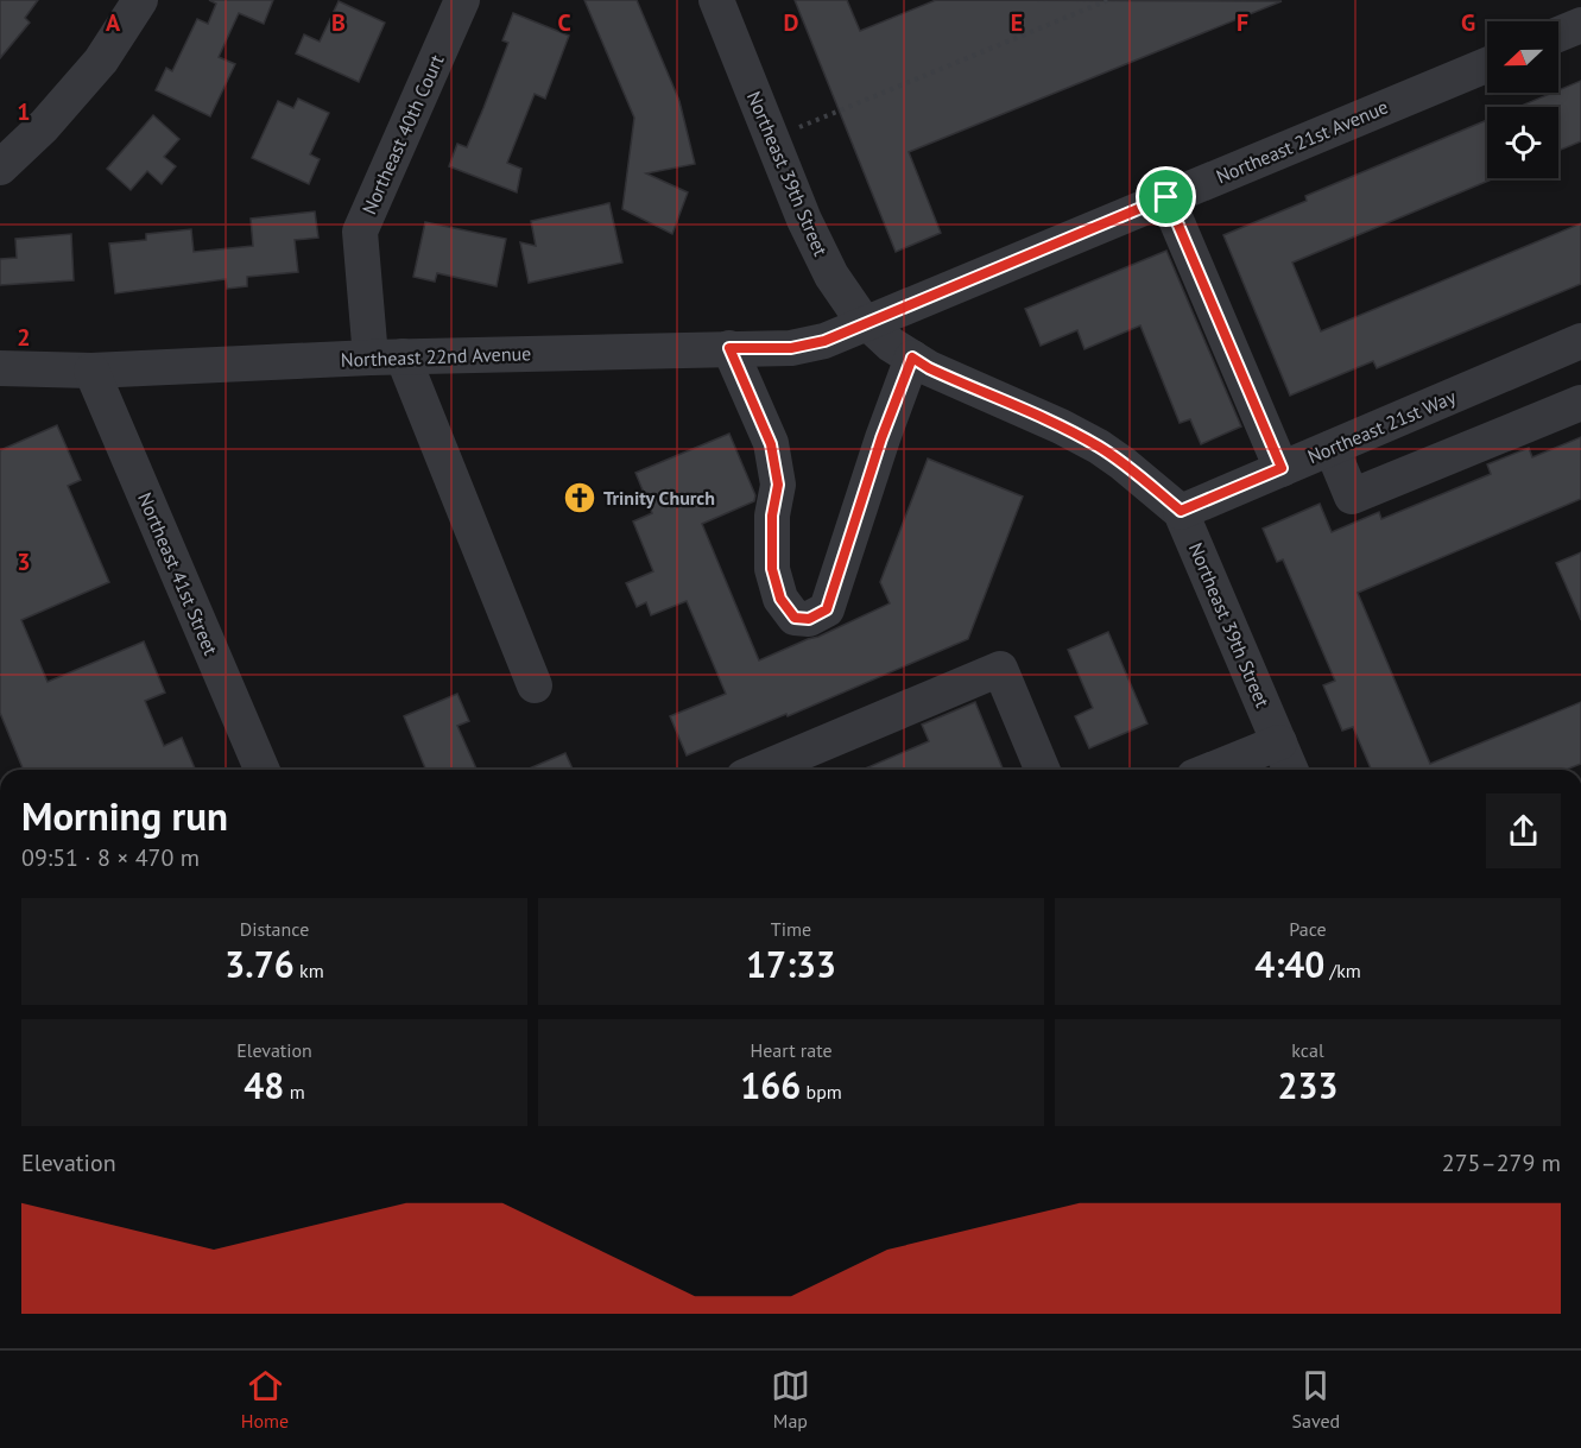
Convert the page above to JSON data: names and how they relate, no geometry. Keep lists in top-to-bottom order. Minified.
{"streets":{"street":["Northeast 40th Court","Northeast 21st Avenue","Northeast 39th Street","Northeast 22nd Avenue","Northeast 21st Way","Northeast 41st Street"]},"crossings":[["Northeast 40th Court","Northeast 22nd Avenue"],["Northeast 21st Avenue","Northeast 39th Street"],["Northeast 21st Avenue","Northeast 22nd Avenue"],["Northeast 39th Street","Northeast 22nd Avenue"],["Northeast 39th Street","Northeast 21st Way"],["Northeast 22nd Avenue","Northeast 41st Street"]],"places":{"church":["Trinity Church"]},"north":"left","page":{"heading":["Morning run","09:51 · 8 × 470 m"],"stats":[["Distance","3.76 km"],["Time","17:33"],["Pace","4:40 /km"],["Elevation","48 m"],["Heart rate","166 bpm"],["kcal","233"]],"chart":["Elevation","275–279 m"],"tabs":["Home","Map","Saved"]},"grid":{"columns":["A","B","C","D","E","F","G"],"rows":["1","2","3"]}}
